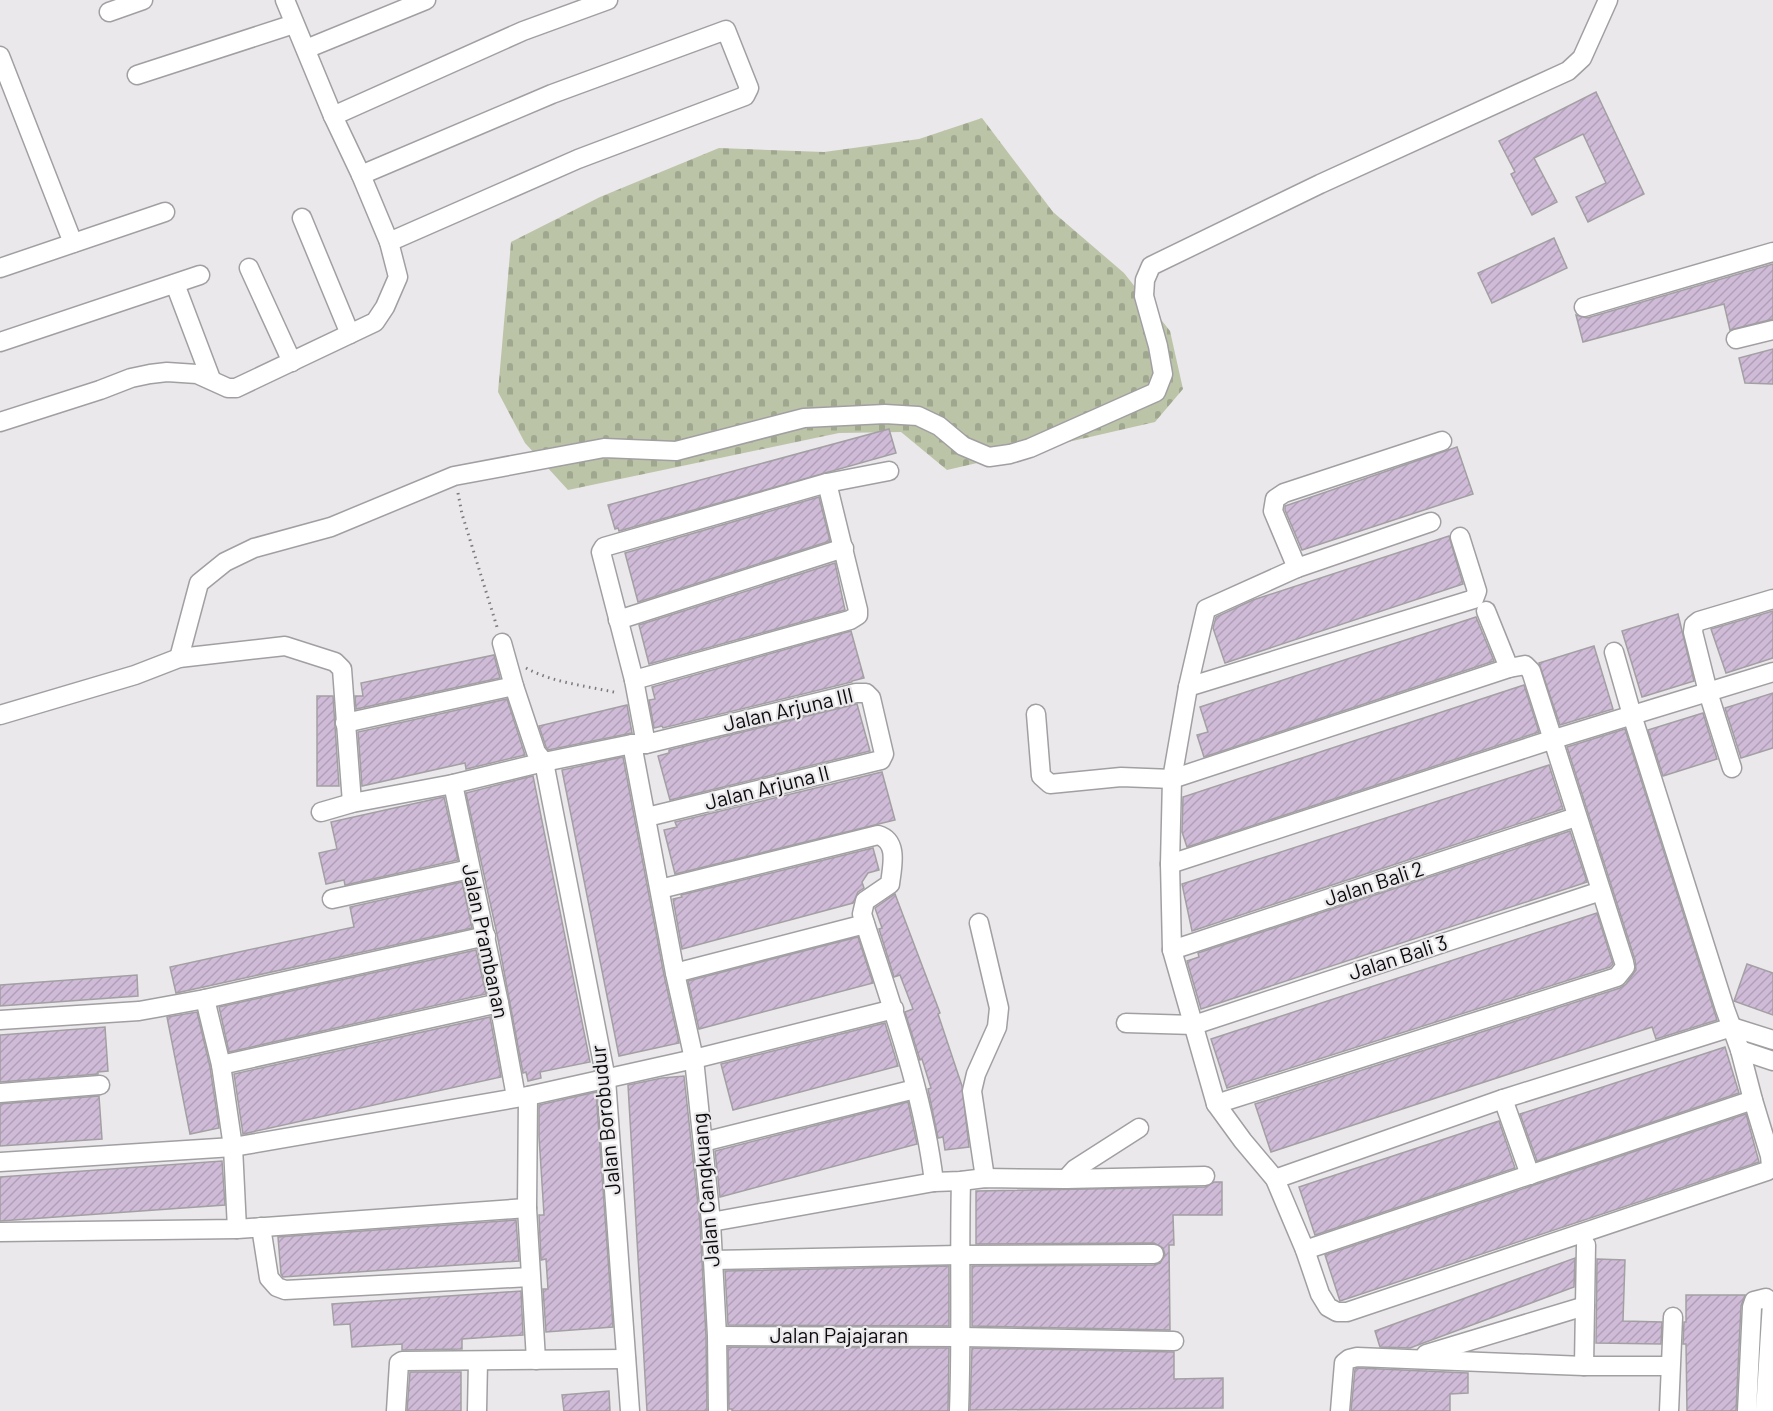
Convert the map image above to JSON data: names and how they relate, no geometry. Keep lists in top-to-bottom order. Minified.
{"streets":{"street":["Jalan Arjuna III","Jalan Arjuna II","Jalan Bali 2","Jalan Prambanan","Jalan Bali 3","Jalan Borobudur","Jalan Cangkuang","Jalan Pajajaran"]},"crossings":[["Jalan Arjuna III","Jalan Arjuna II"],["Jalan Arjuna III","Jalan Cangkuang"],["Jalan Arjuna II","Jalan Cangkuang"],["Jalan Cangkuang","Jalan Pajajaran"]]}
